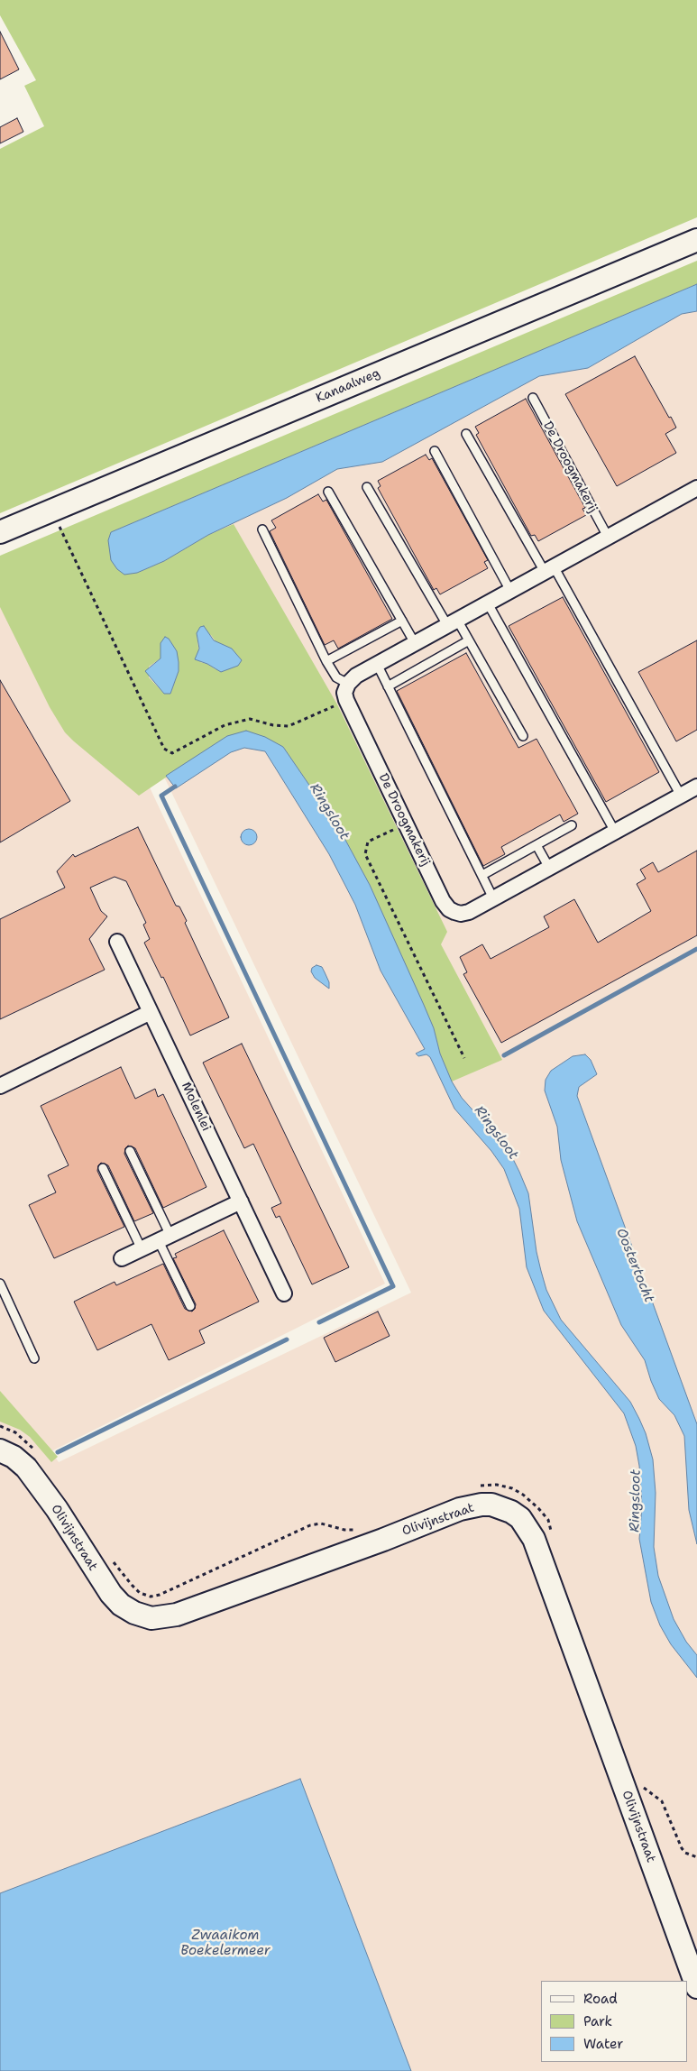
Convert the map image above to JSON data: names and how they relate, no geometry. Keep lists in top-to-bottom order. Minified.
{"streets":{"street":["Kanaalweg","De Droogmakerij","Molenlei","Olivijnstraat"]},"water":["Ringsloot","Oostertocht","Zwaaikom Boekelermeer"],"legend":["Road","Park","Water"]}
